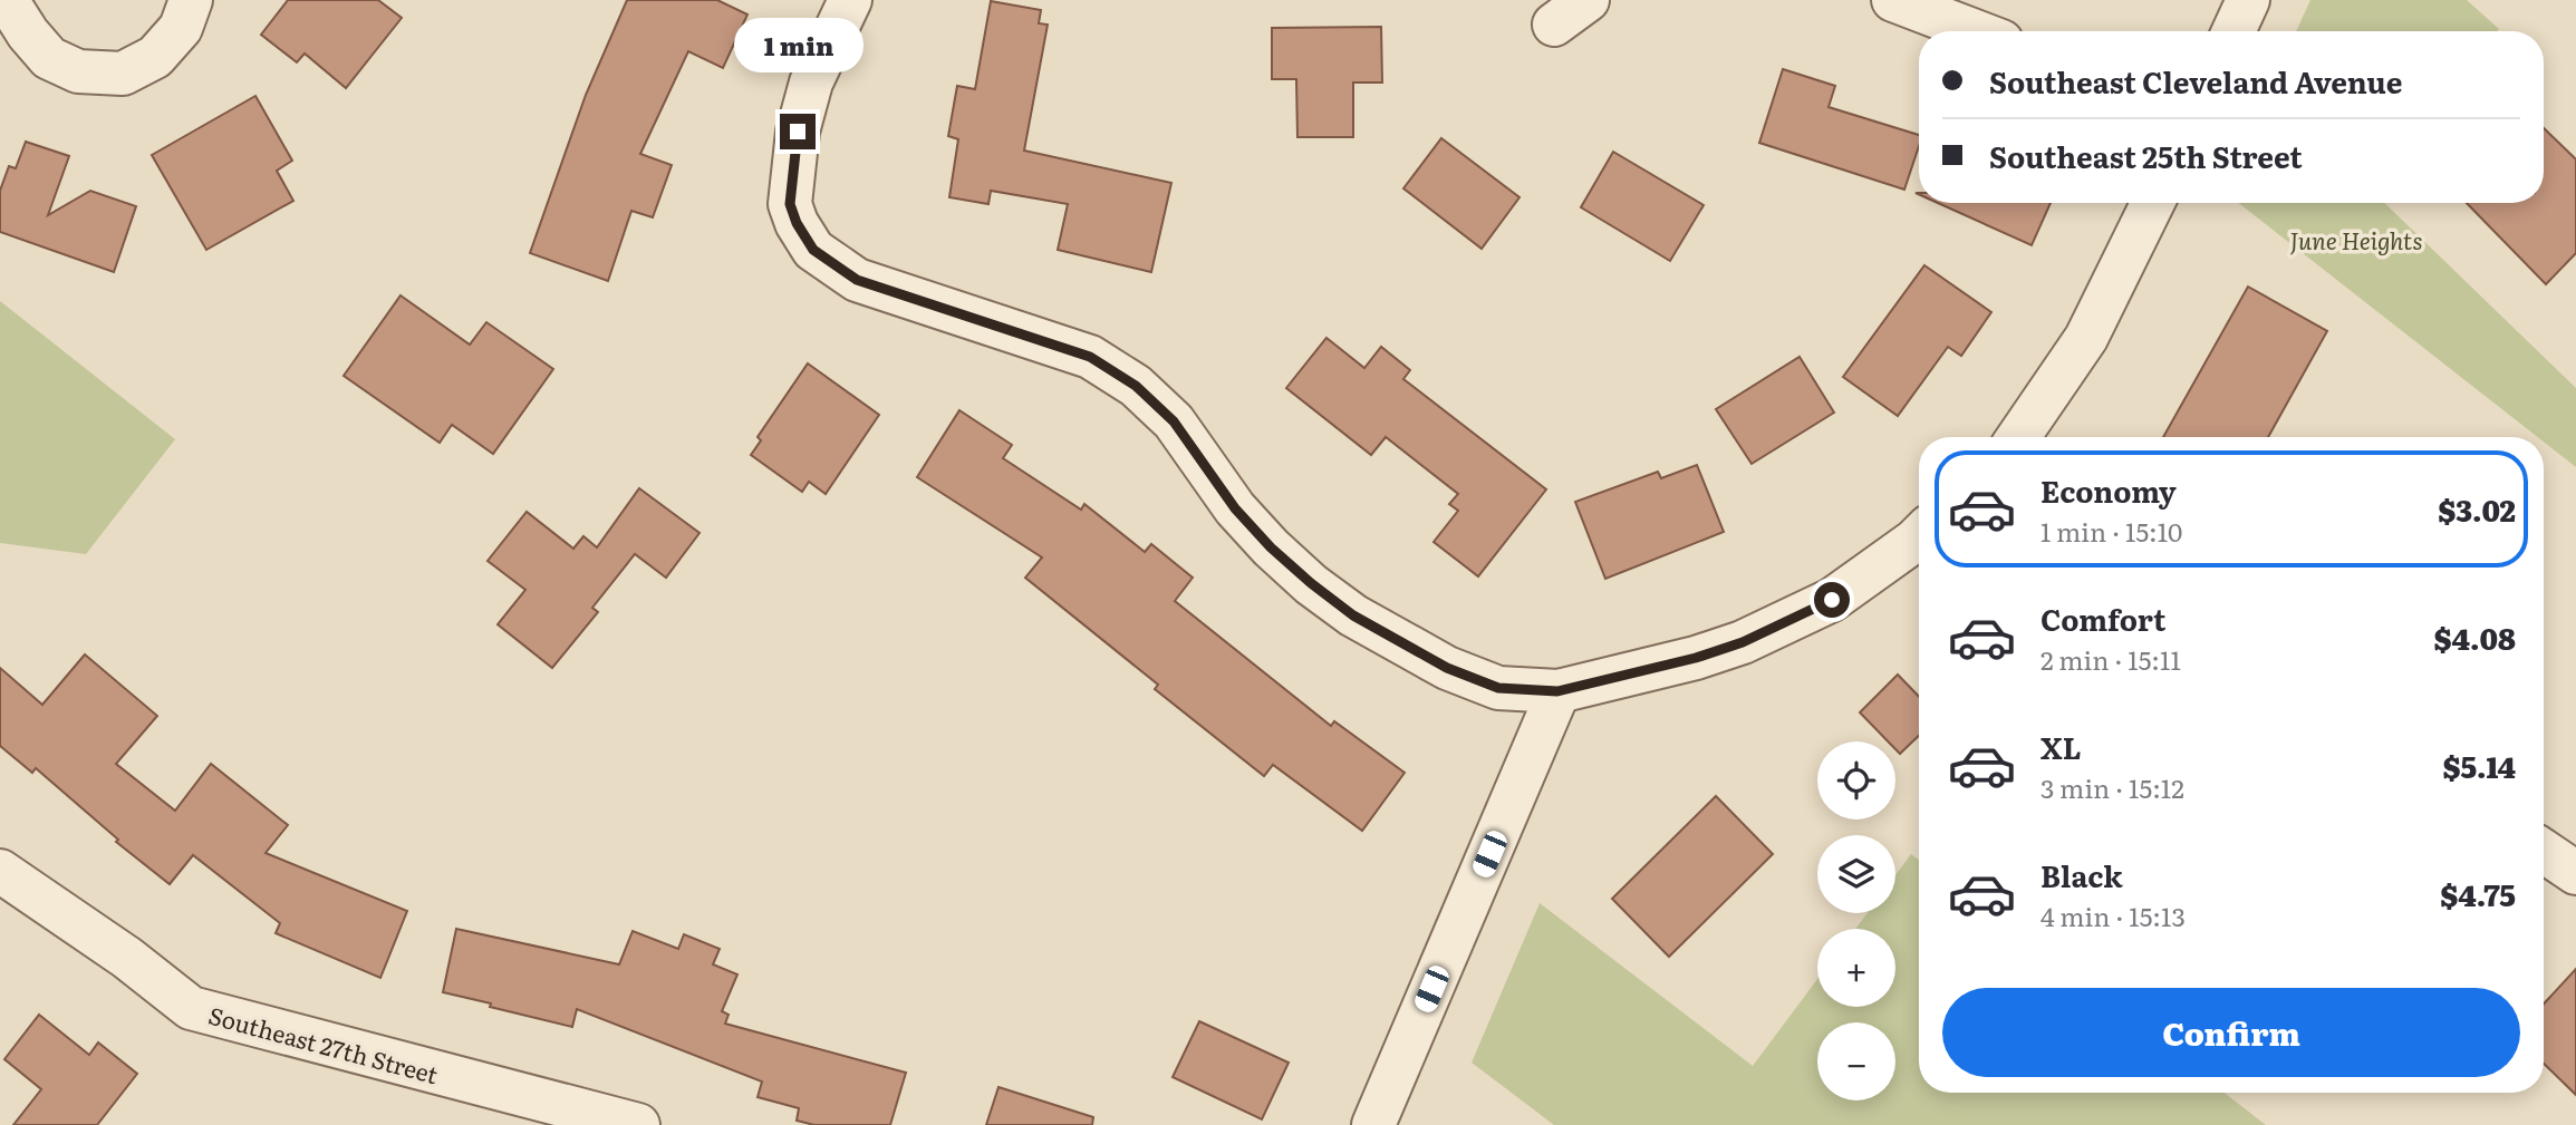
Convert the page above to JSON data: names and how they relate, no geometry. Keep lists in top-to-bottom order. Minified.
{"streets":{"street":["Southeast 27th Street"]},"parks":["June Heights"],"page":{"bubble":"1 min","banner":["Southeast Cleveland Avenue","Southeast 25th Street"],"list":[{"name":"Economy","note":"1 min · 15:10","value":"$3.02"},{"name":"Comfort","note":"2 min · 15:11","value":"$4.08"},{"name":"XL","note":"3 min · 15:12","value":"$5.14"},{"name":"Black","note":"4 min · 15:13","value":"$4.75"}],"map_buttons":["+","−"],"buttons":"Confirm"}}
